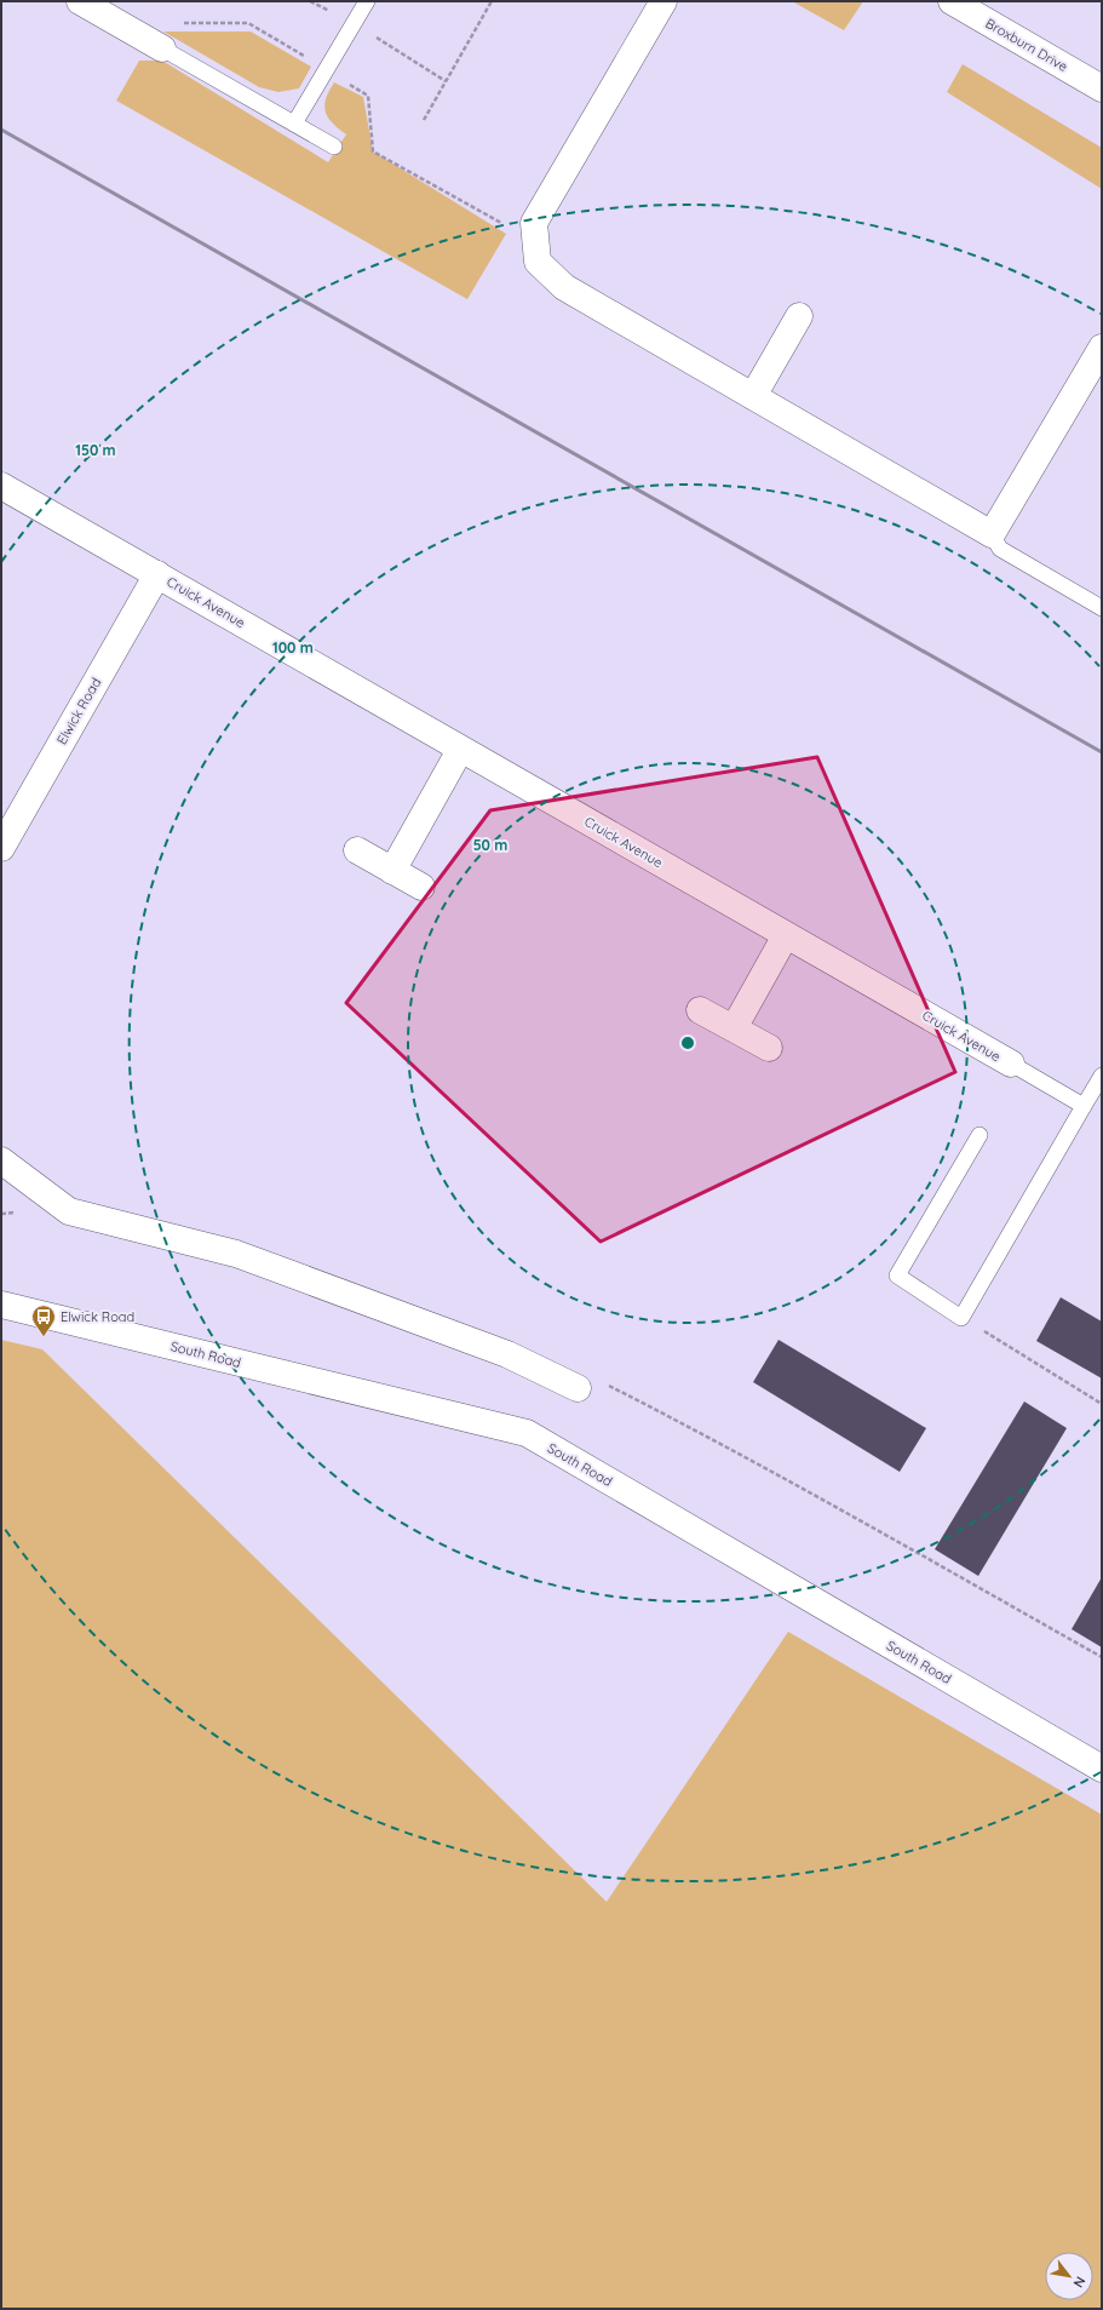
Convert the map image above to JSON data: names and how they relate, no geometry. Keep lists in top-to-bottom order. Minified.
{"streets":{"street":["Broxburn Drive","Cruick Avenue","Elwick Road","South Road"]},"crossings":[["Cruick Avenue","Elwick Road"]],"places":{"bus stop":["Elwick Road"]},"north":"bottom right","rings":["150 m","100 m","50 m"]}
